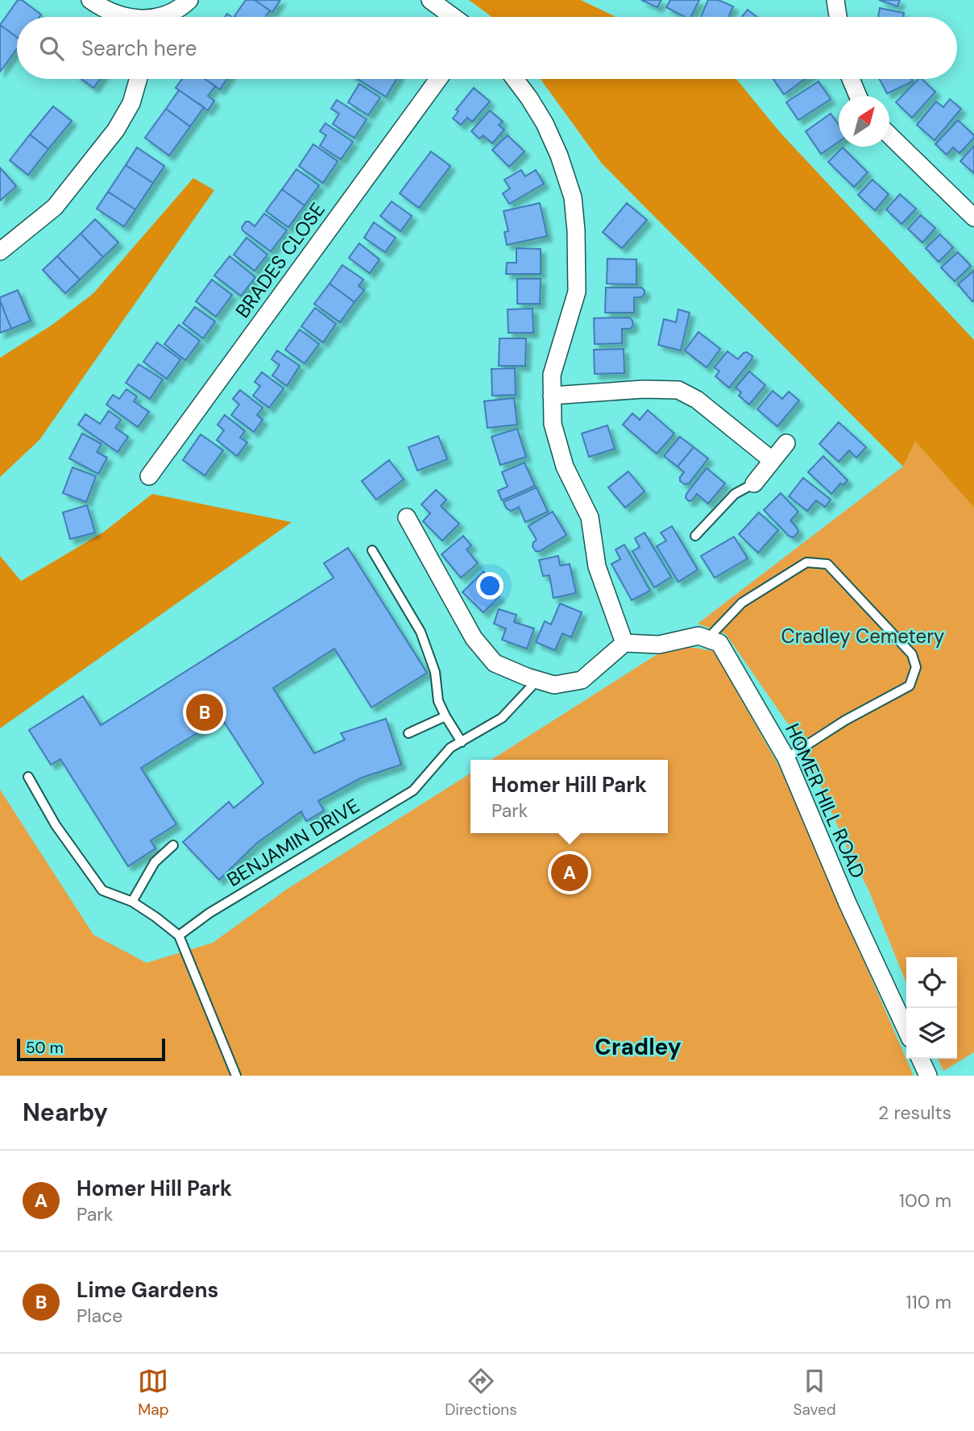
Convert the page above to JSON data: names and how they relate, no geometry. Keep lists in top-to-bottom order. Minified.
{"streets":{"street":["BRADES CLOSE","HOMER HILL ROAD"],"lane":["BENJAMIN DRIVE"]},"districts":["Cradley"],"parks":["Cradley Cemetery"],"scale_bar":"50 m","north":"top right","page":{"search":"Search here","pins":["B","A"],"popup":["Homer Hill Park","Park"],"scale":"50 m","heading":["Nearby","2 results"],"list":[{"mark":"A","name":"Homer Hill Park","note":"Park","value":"100 m"},{"mark":"B","name":"Lime Gardens","note":"Place","value":"110 m"}],"nav":["Map","Directions","Saved"]}}
